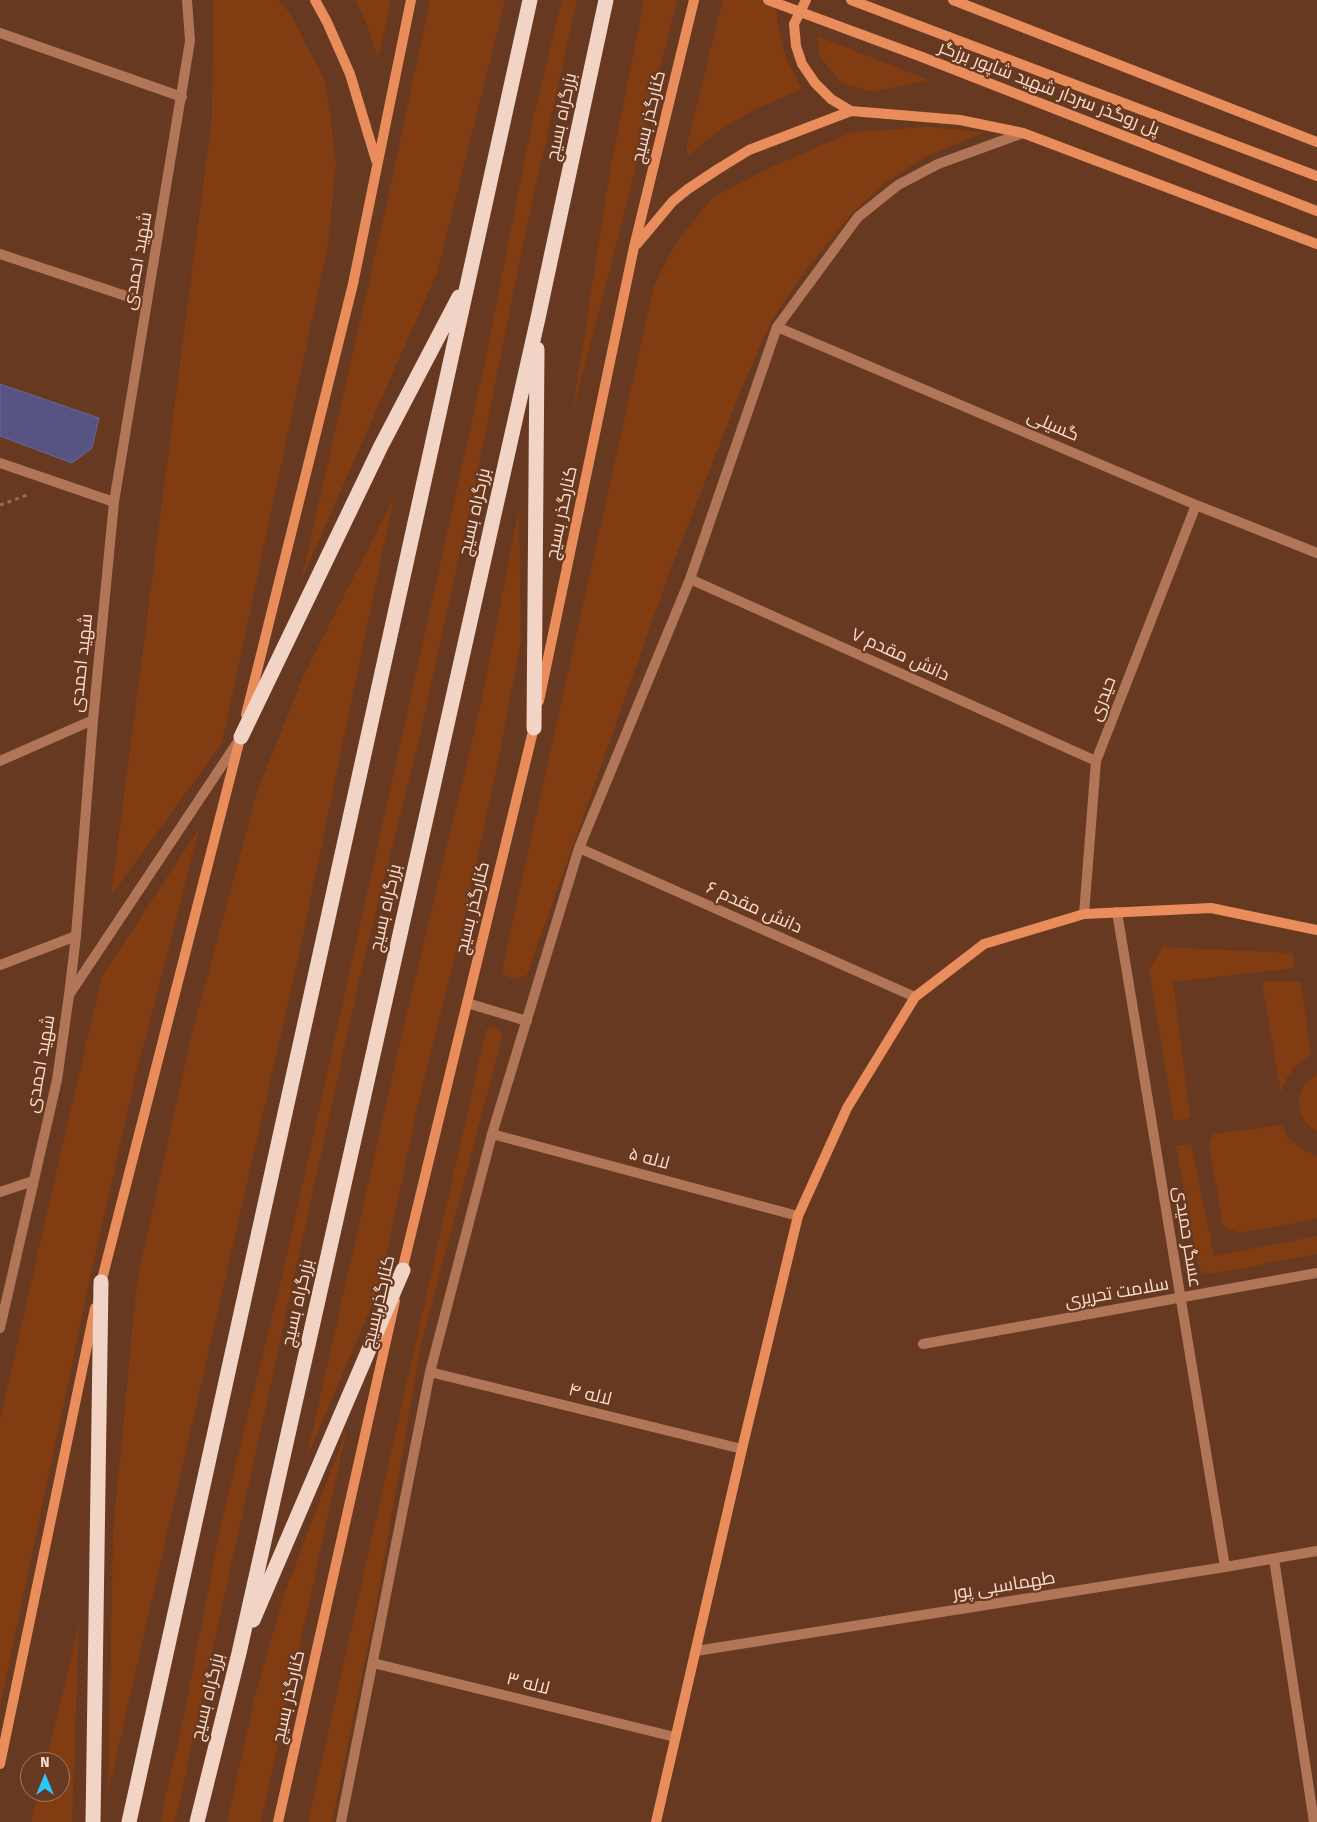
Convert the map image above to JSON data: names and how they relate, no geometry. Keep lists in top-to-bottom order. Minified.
{"streets":{"highway":["بزرگراه بسیج"],"main road":["پل روگذر سردار شهید شاپور برزگر","کنارگذر بسیج"],"street":["شهید احمدی","گسیلی","دانش مقدم ۷","حیدری","دانش مقدم ۶","لاله ۵","عسگر حمیدی","سلامت تحریری","لاله ۴","طهماسبی پور","لاله ۳"]},"crossings":[["گسیلی","حیدری"],["دانش مقدم ۷","حیدری"],["عسگر حمیدی","سلامت تحریری"],["عسگر حمیدی","طهماسبی پور"]],"north":"top"}
